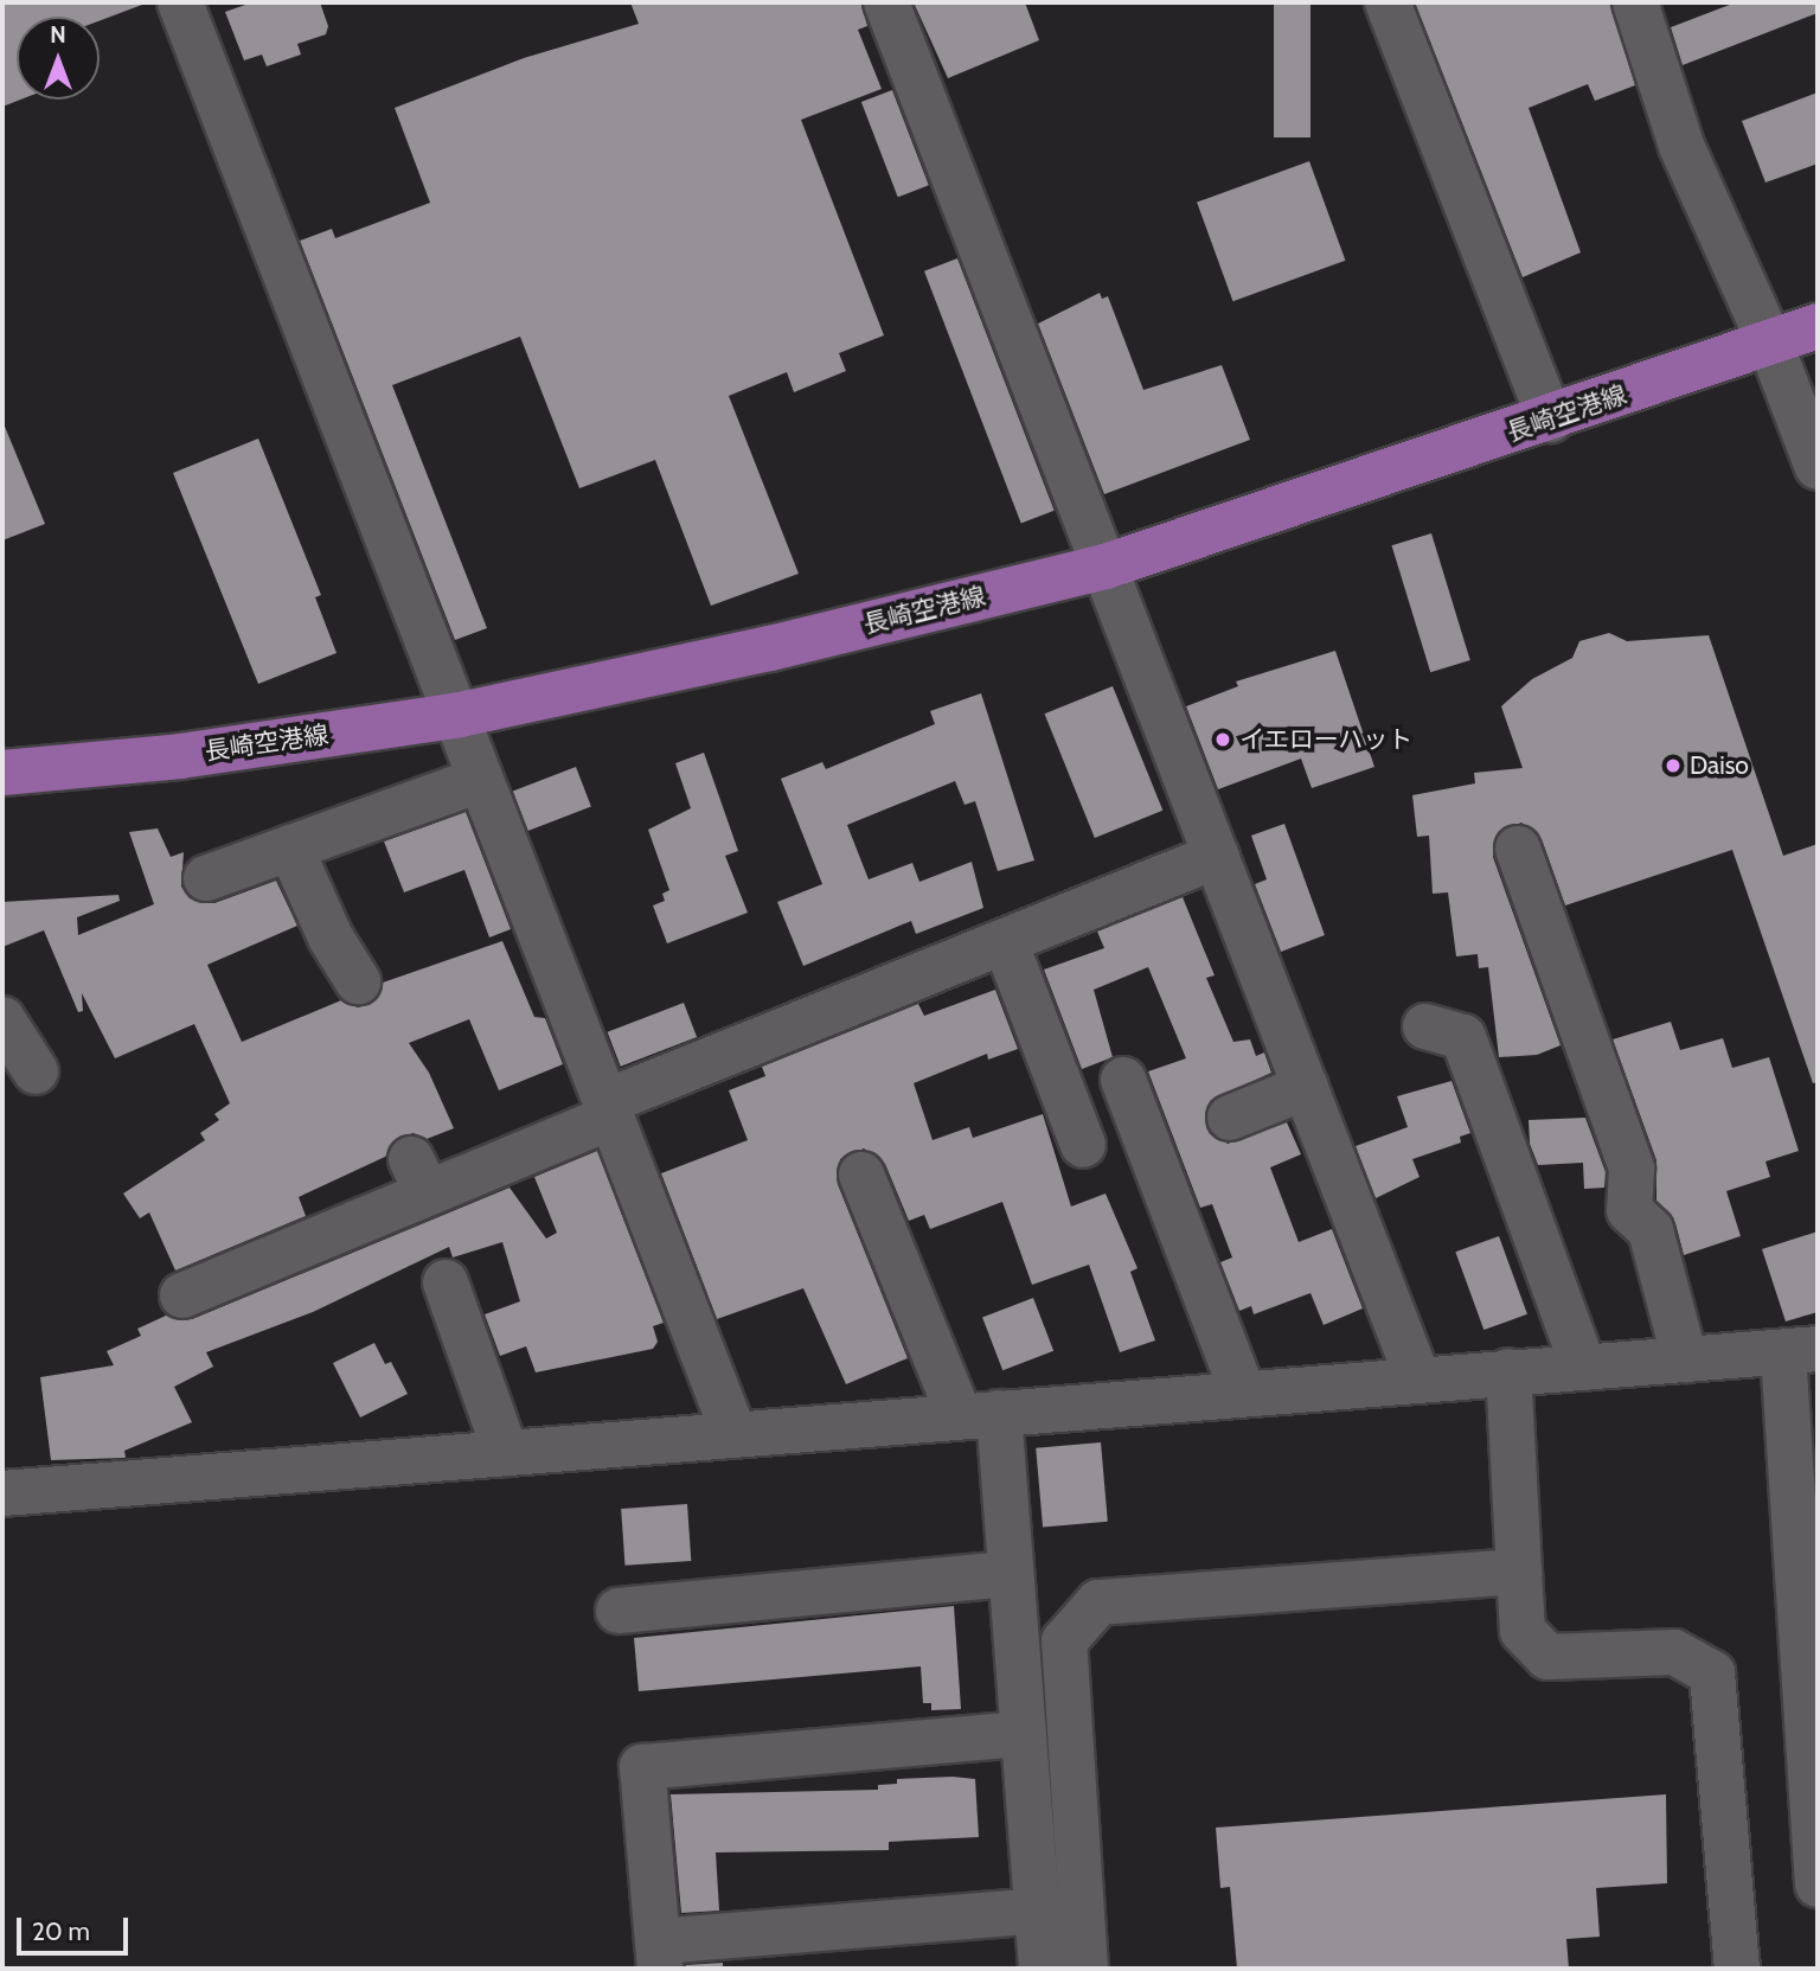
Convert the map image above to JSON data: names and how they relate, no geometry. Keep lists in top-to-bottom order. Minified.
{"streets":{"main road":["長崎空港線"]},"places":["イエローハット","Daiso"],"scale_bar":"20 m","north":"top"}
